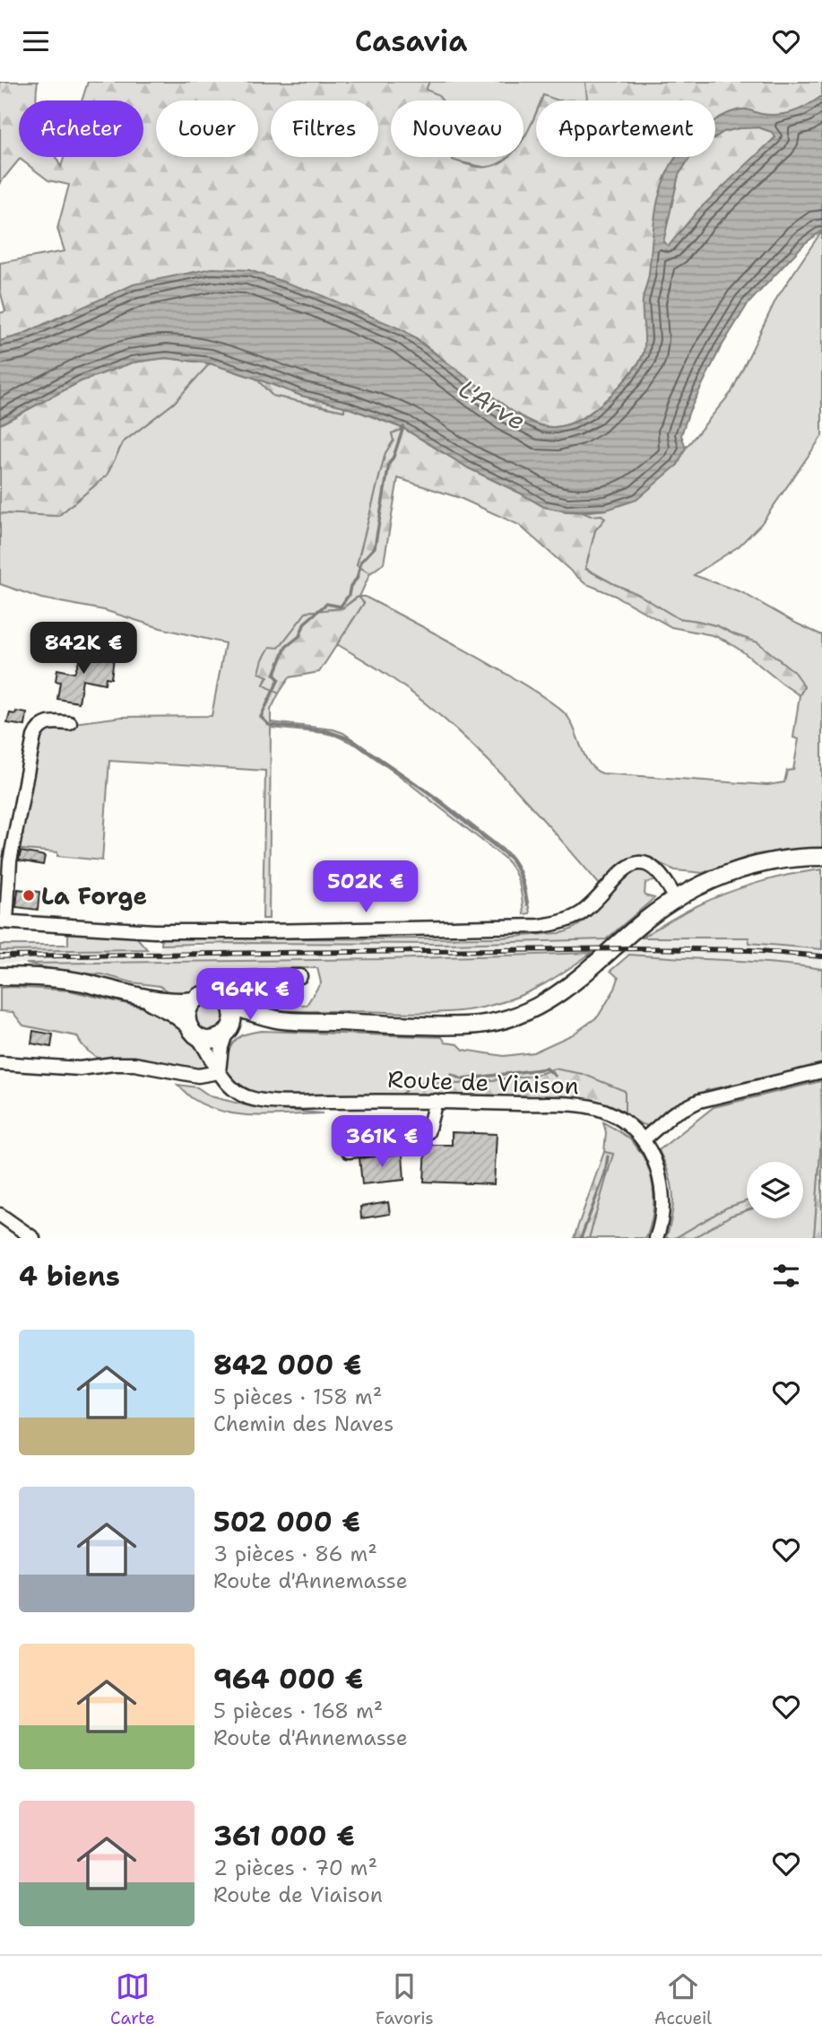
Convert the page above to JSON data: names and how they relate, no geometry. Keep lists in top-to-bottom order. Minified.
{"streets":{"street":["Route de Viaison"]},"water":["L'Arve"],"places":["La Forge"],"page":{"header":"Casavia","chip":["Acheter","Louer","Filtres","Nouveau","Appartement"],"price":["842K €","502K €","964K €","361K €"],"heading":"4 biens","list":[{"name":"842 000 €","note":"5 pièces · 158 m² · Chemin des Naves"},{"name":"502 000 €","note":"3 pièces · 86 m² · Route d'Annemasse"},{"name":"964 000 €","note":"5 pièces · 168 m² · Route d'Annemasse"},{"name":"361 000 €","note":"2 pièces · 70 m² · Route de Viaison"}],"tabs":["Carte","Favoris","Accueil"]}}
